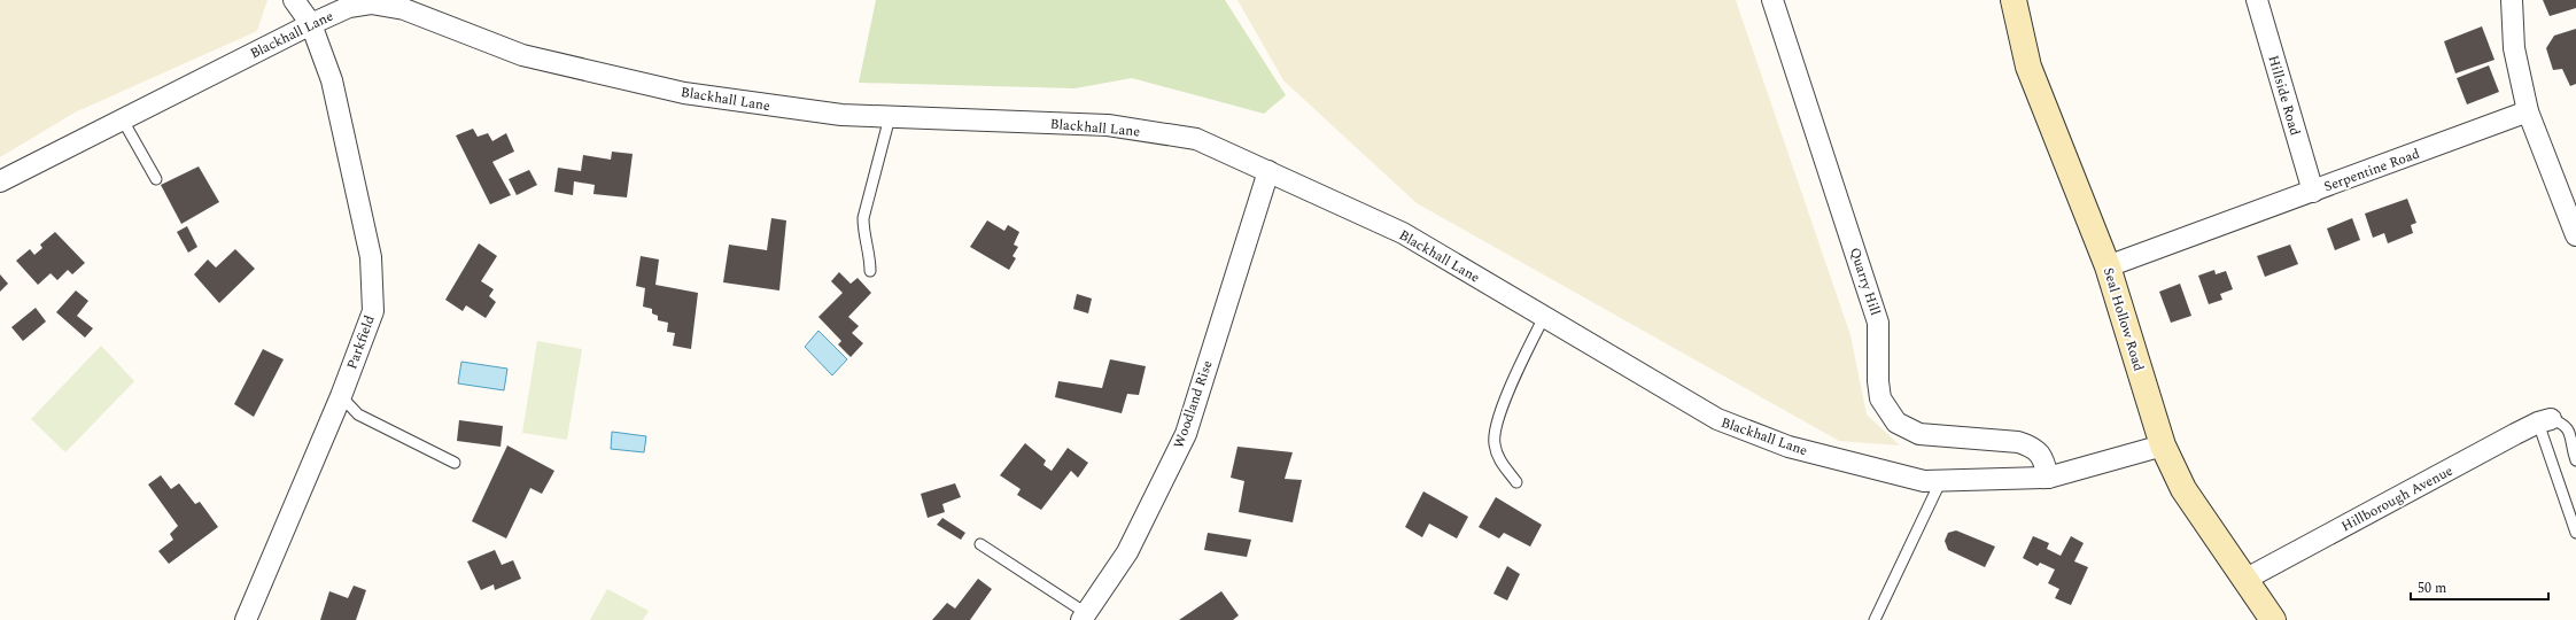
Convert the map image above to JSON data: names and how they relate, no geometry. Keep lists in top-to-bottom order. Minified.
{"streets":{"main road":["Seal Hollow Road"],"street":["Blackhall Lane","Hillside Road","Serpentine Road","Quarry Hill","Parkfield","Woodland Rise","Hillborough Avenue"]},"crossings":[["Blackhall Lane","Quarry Hill"],["Blackhall Lane","Seal Hollow Road"],["Blackhall Lane","Parkfield"],["Blackhall Lane","Woodland Rise"],["Hillside Road","Serpentine Road"],["Serpentine Road","Seal Hollow Road"],["Seal Hollow Road","Hillborough Avenue"]],"scale_bar":"50 m"}
